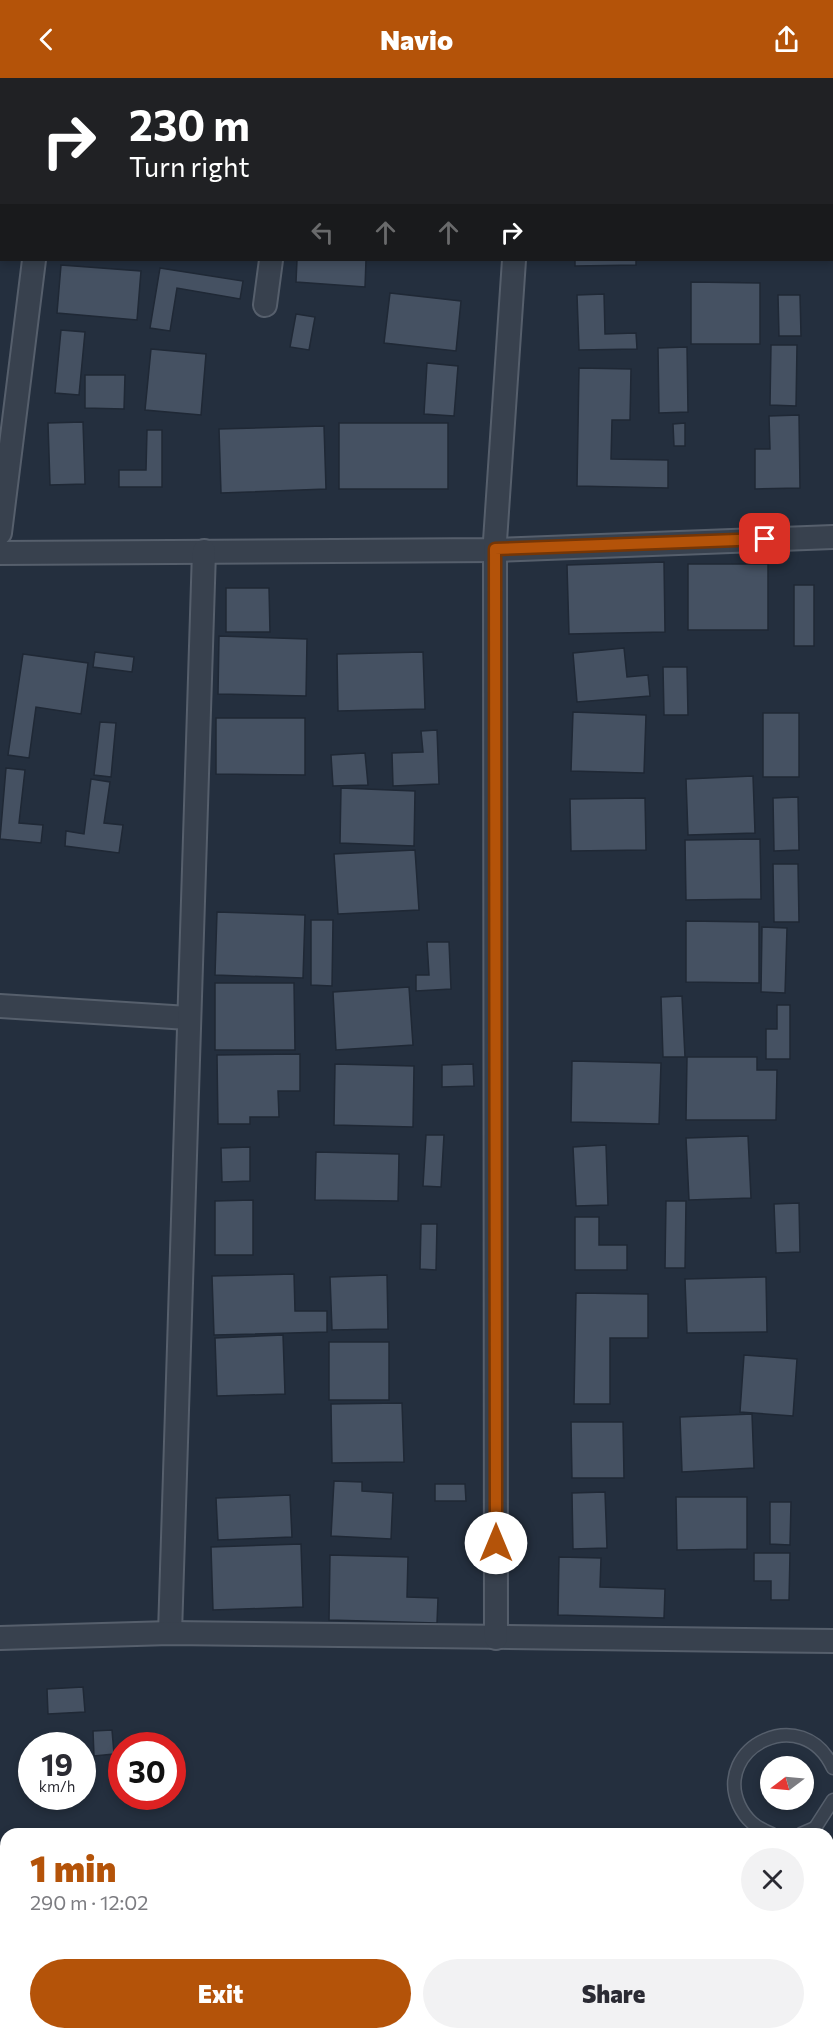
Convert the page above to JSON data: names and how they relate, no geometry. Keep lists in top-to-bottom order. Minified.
{"north":"left","page":{"header":"Navio","turn":["230 m","Turn right"],"speed":"19 km/h","limit":"30","heading":["1 min","290 m · 12:02"],"buttons":["Exit","Share"]}}
